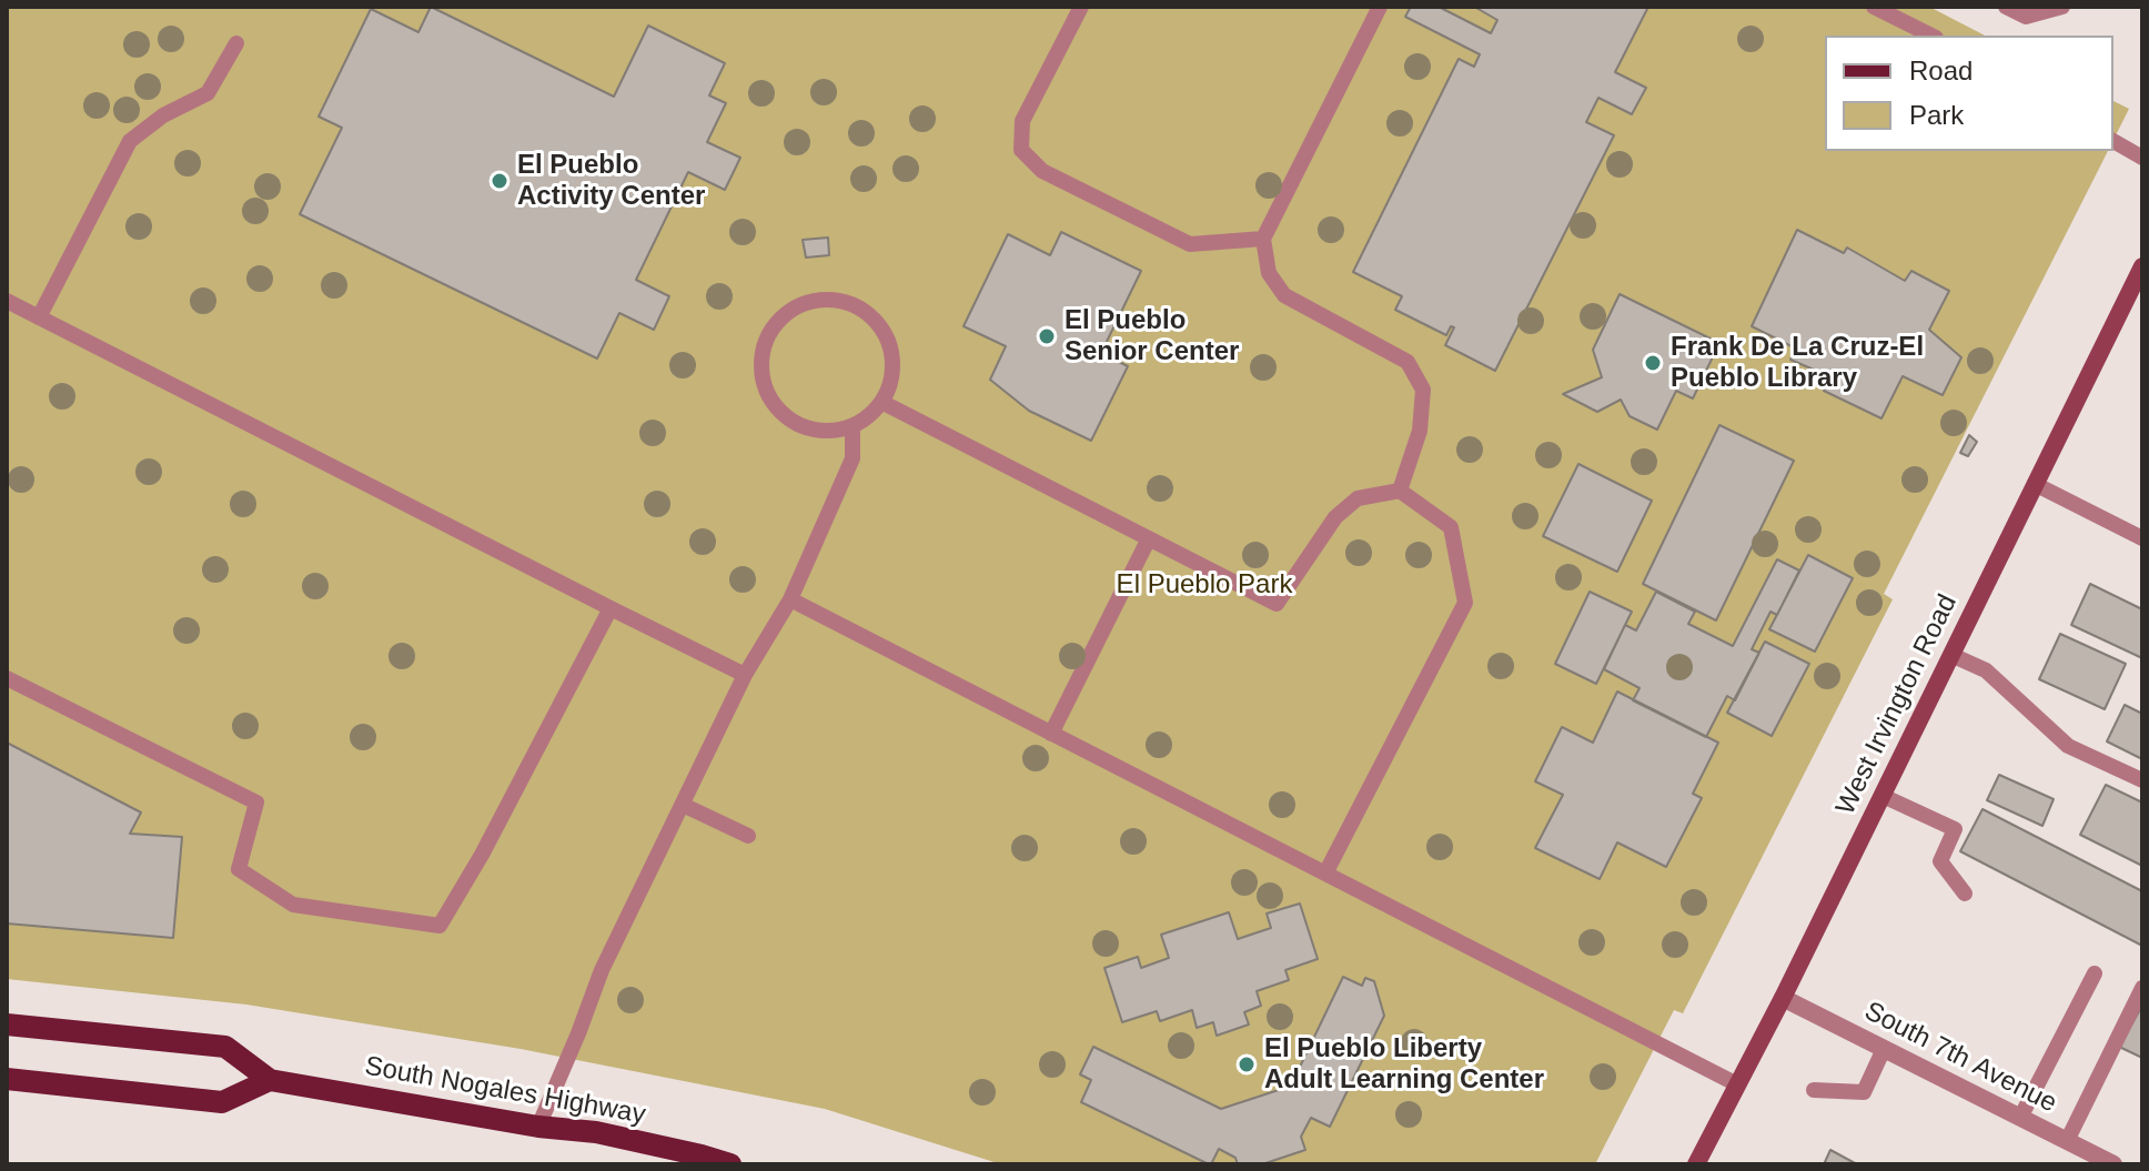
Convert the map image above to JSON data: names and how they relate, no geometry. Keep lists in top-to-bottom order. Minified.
{"streets":{"main road":["West Irvington Road","South Nogales Highway"],"street":["South 7th Avenue"]},"crossings":[["West Irvington Road","South 7th Avenue"]],"parks":["El Pueblo Park"],"places":["El Pueblo Activity Center","El Pueblo Senior Center","Frank De La Cruz-El Pueblo Library","El Pueblo Liberty Adult Learning Center"],"legend":["Road","Park"]}
